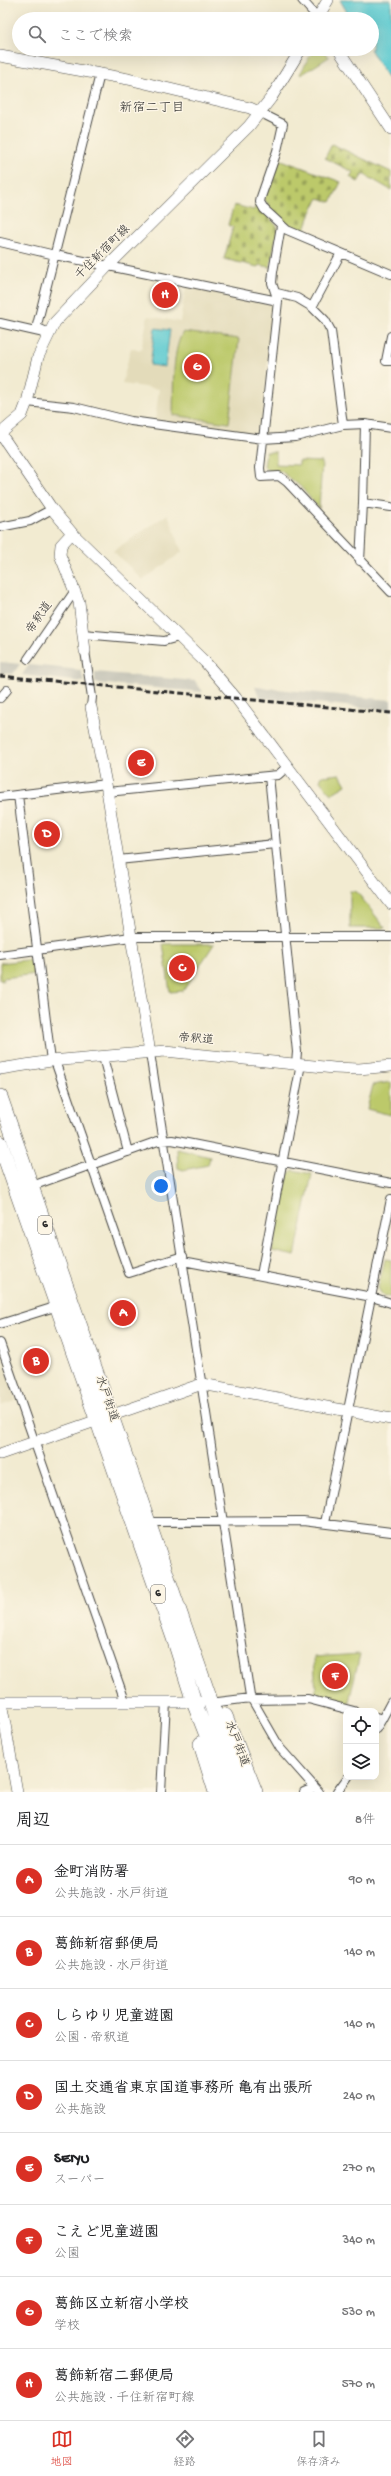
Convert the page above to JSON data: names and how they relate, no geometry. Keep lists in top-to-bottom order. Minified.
{"streets":{"highway":["6","水戸街道"],"street":["千住新宿町線","帝釈道"]},"districts":["新宿二丁目"],"page":{"search":"ここで検索","pins":["H","G","E","D","C","A","B","F"],"heading":["周辺","8件"],"list":[{"mark":"A","name":"金町消防署","note":"公共施設 · 水戸街道","value":"90 m"},{"mark":"B","name":"葛飾新宿郵便局","note":"公共施設 · 水戸街道","value":"140 m"},{"mark":"C","name":"しらゆり児童遊園","note":"公園 · 帝釈道","value":"140 m"},{"mark":"D","name":"国土交通省東京国道事務所 亀有出張所","note":"公共施設","value":"240 m"},{"mark":"E","name":"SEIYU","note":"スーパー","value":"270 m"},{"mark":"F","name":"こえど児童遊園","note":"公園","value":"340 m"},{"mark":"G","name":"葛飾区立新宿小学校","note":"学校","value":"530 m"},{"mark":"H","name":"葛飾新宿二郵便局","note":"公共施設 · 千住新宿町線","value":"570 m"}],"nav":["地図","経路","保存済み"]}}
